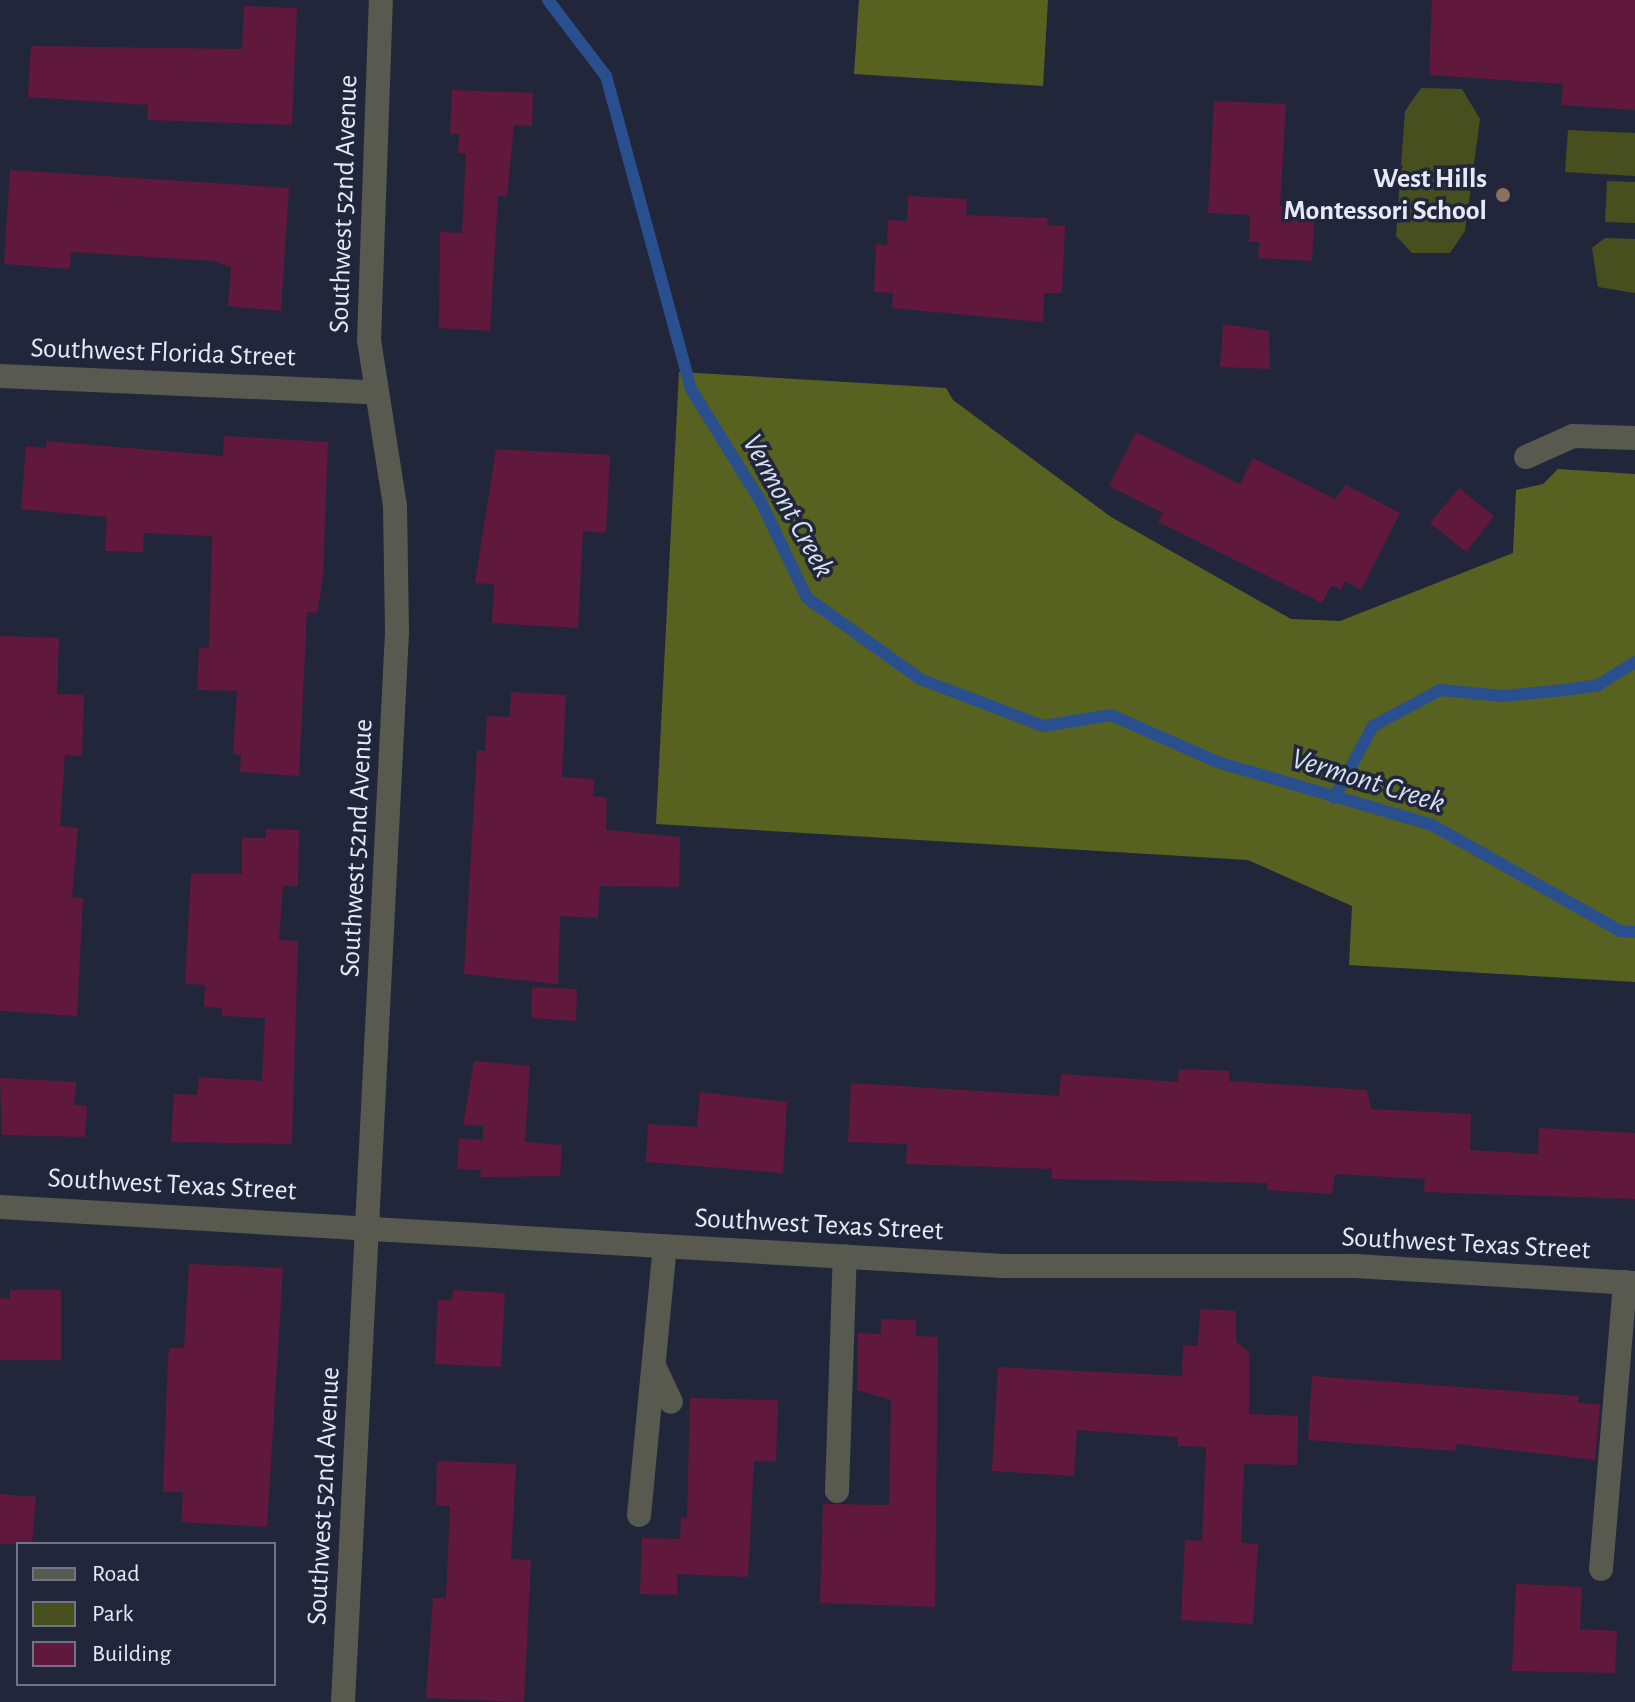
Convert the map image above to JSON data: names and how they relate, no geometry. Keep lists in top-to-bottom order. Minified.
{"streets":{"street":["Southwest 52nd Avenue","Southwest Florida Street","Southwest Texas Street"]},"crossings":[["Southwest 52nd Avenue","Southwest Florida Street"],["Southwest 52nd Avenue","Southwest Texas Street"]],"water":["Vermont Creek"],"places":["West Hills Montessori School"],"legend":["Road","Park","Building"]}
